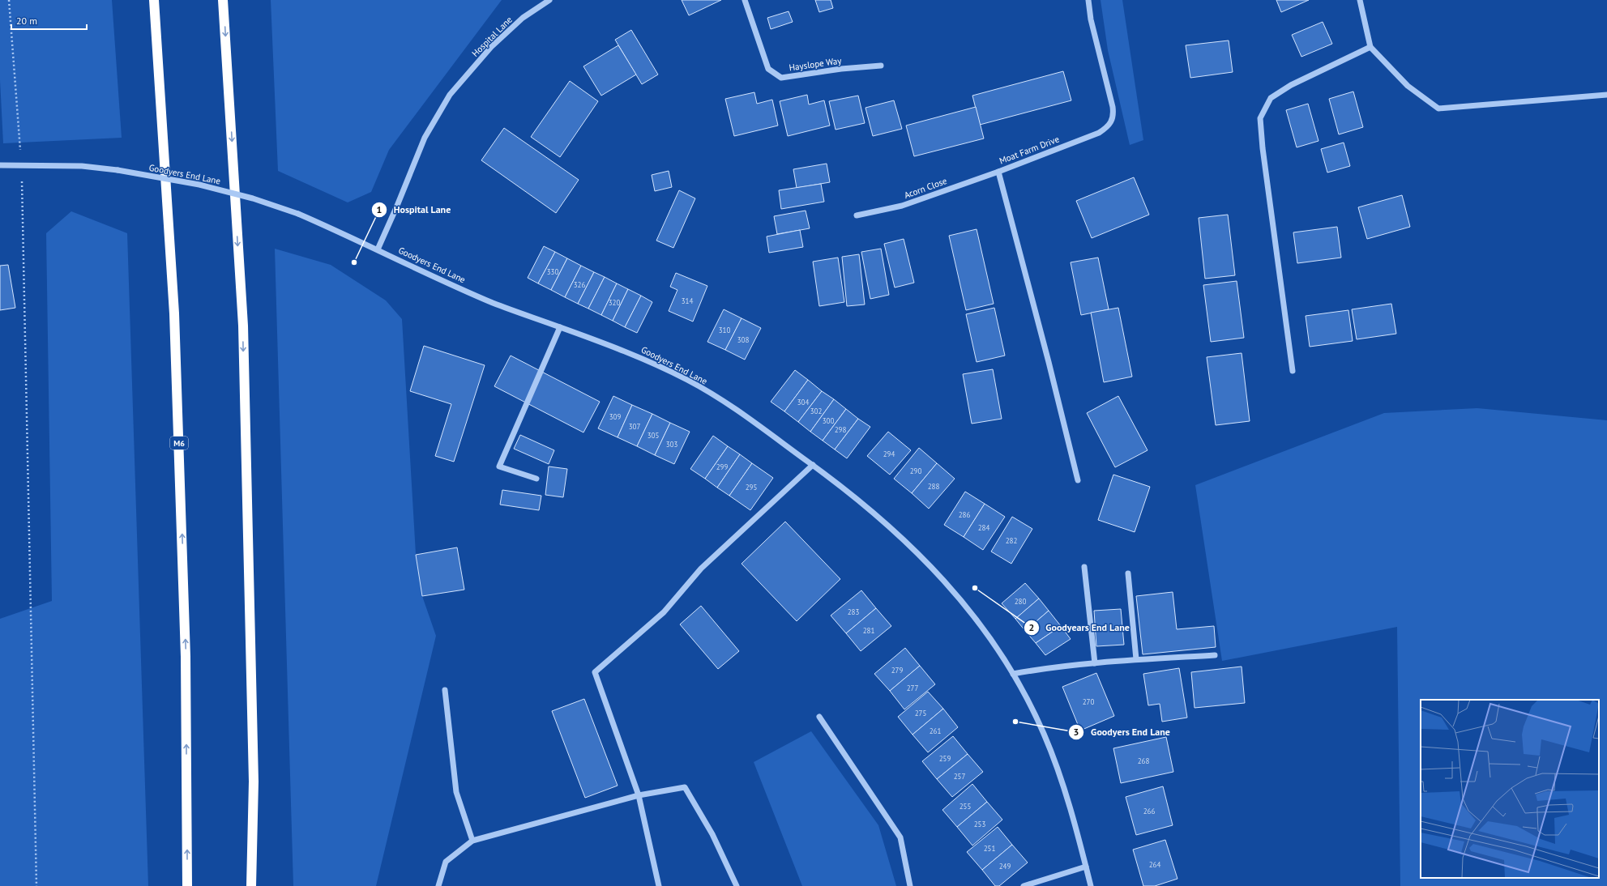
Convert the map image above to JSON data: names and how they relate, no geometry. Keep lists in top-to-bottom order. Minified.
{"streets":{"highway":["M6"],"street":["Hospital Lane","Hayslope Way","Moat Farm Drive","Goodyers End Lane","Acorn Close"]},"crossings":[["Hospital Lane","Goodyers End Lane"],["Moat Farm Drive","Acorn Close"]],"places":["Hospital Lane","Goodyears End Lane","Goodyers End Lane"],"house_numbers":["330","326","314","320","310","308","304","302","309","300","307","298","305","303","294","299","290","288","295","286","284","282","280","283","281","279","277","270","275","261","259","268","257","255","266","253","251","264","249"],"scale_bar":"20 m"}
